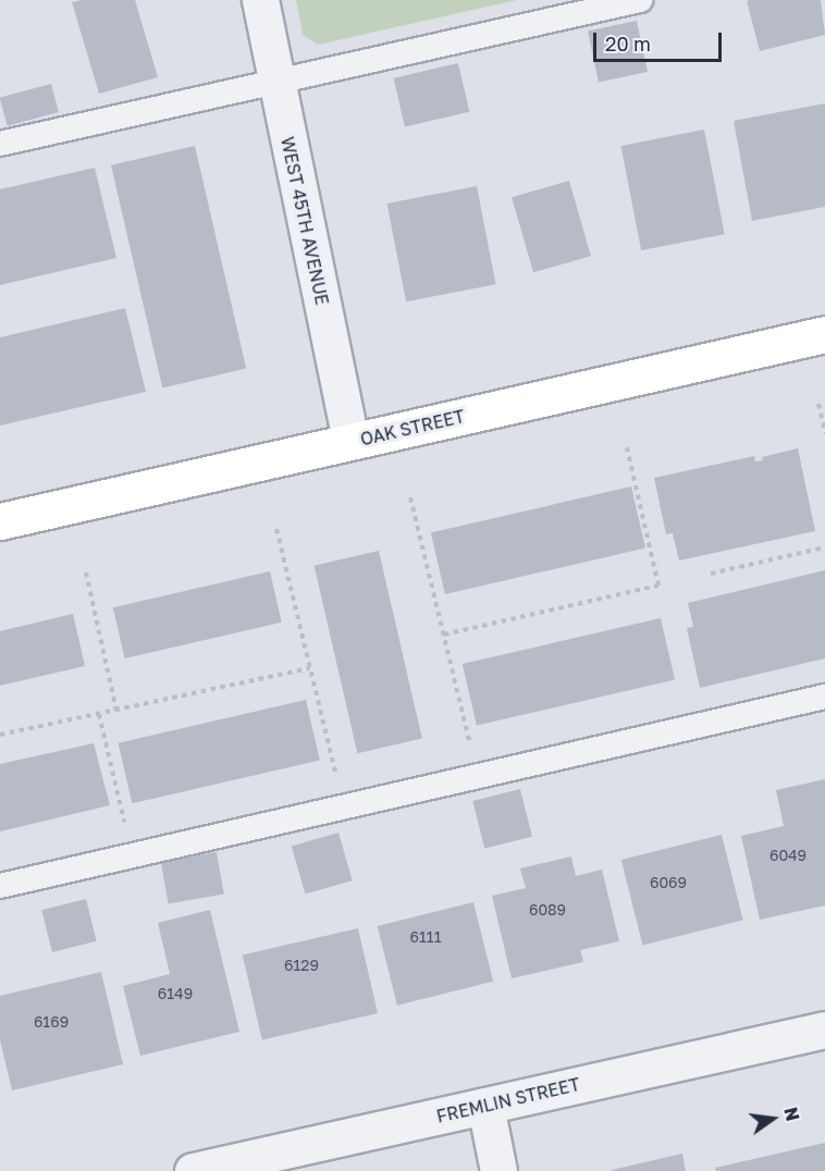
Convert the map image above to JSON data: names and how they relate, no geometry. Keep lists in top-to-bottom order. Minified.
{"streets":{"main road":["OAK STREET"],"street":["WEST 45TH AVENUE","FREMLIN STREET"]},"crossings":[["WEST 45TH AVENUE","OAK STREET"]],"house_numbers":["6049","6069","6089","6111","6129","6149","6169"],"scale_bar":"20 m","north":"right"}
